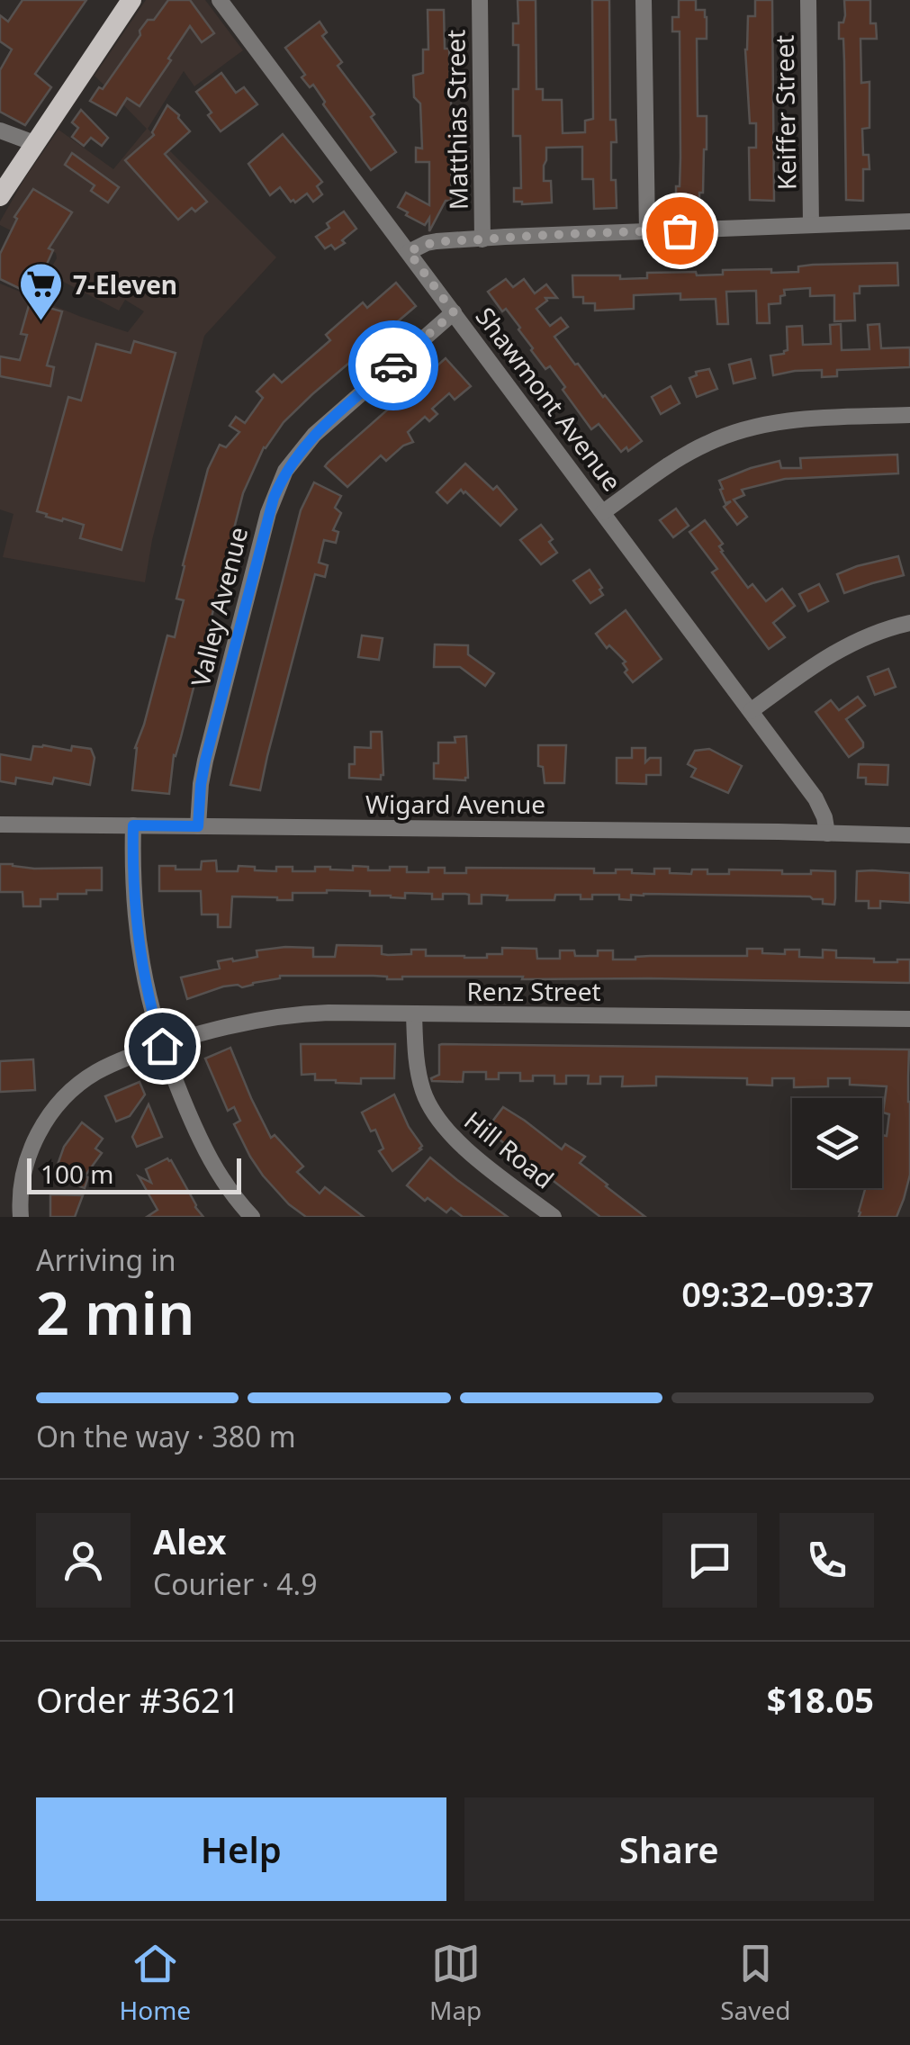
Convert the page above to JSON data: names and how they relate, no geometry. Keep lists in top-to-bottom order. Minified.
{"streets":{"street":["Keiffer Street","Matthias Street","Shawmont Avenue","Valley Avenue","Wigard Avenue","Renz Street","Hill Road"]},"crossings":[["Shawmont Avenue","Valley Avenue"],["Shawmont Avenue","Wigard Avenue"],["Valley Avenue","Wigard Avenue"],["Renz Street","Hill Road"]],"places":{"supermarket":["7-Eleven"]},"scale_bar":"100 m","page":{"scale":"100 m","heading":["2 min","Arriving in","09:32–09:37"],"panel":["Alex","Courier · 4.9","Order #3621","$18.05"],"bar":"On the way · 380 m","buttons":["Help","Share"],"tabs":["Home","Map","Saved"]}}
